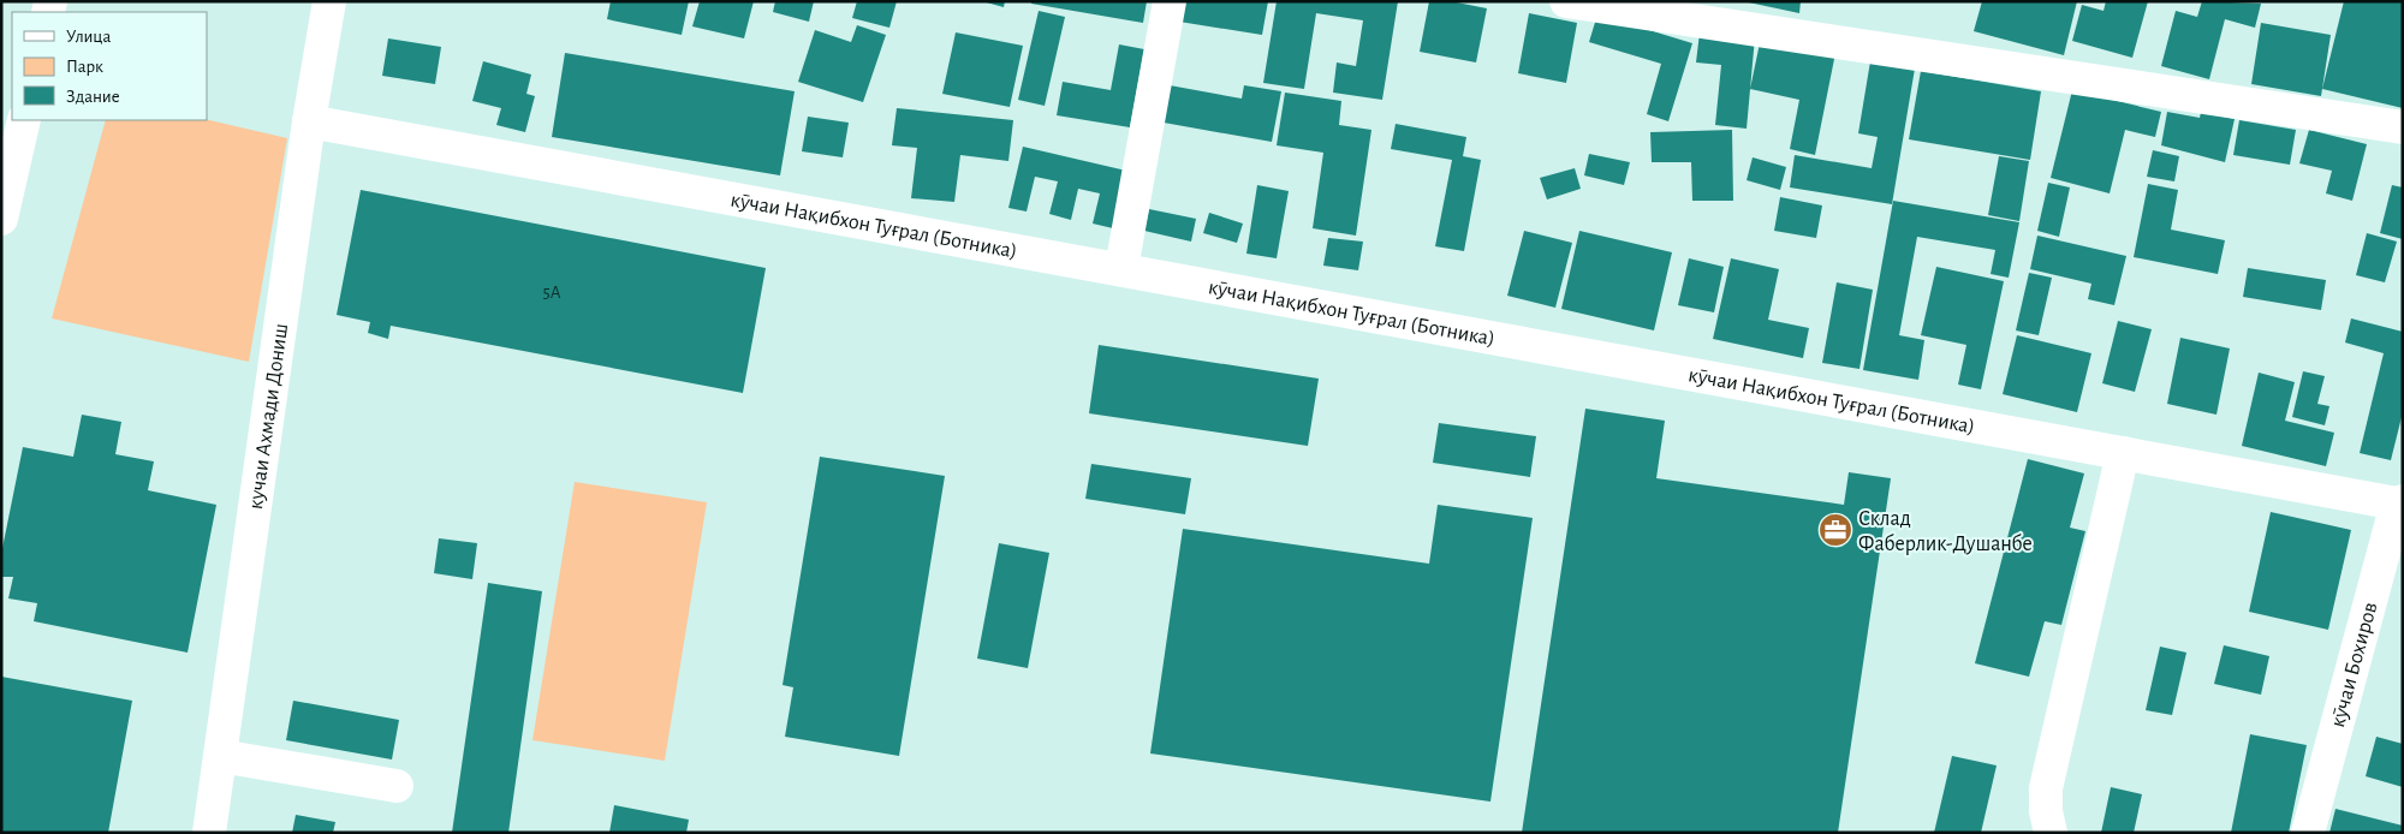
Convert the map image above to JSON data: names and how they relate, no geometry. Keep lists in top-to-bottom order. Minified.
{"streets":{"street":["кӯчаи Нақибхон Туғрал (Ботника)","кучаи Ахмади Дониш","кӯчаи Бохиров"]},"crossings":[["кӯчаи Нақибхон Туғрал (Ботника)","кучаи Ахмади Дониш"],["кӯчаи Нақибхон Туғрал (Ботника)","кӯчаи Бохиров"]],"places":{"office":["Склад Фаберлик-Душанбе"]},"house_numbers":["5А"],"legend":["Улица","Парк","Здание"]}
